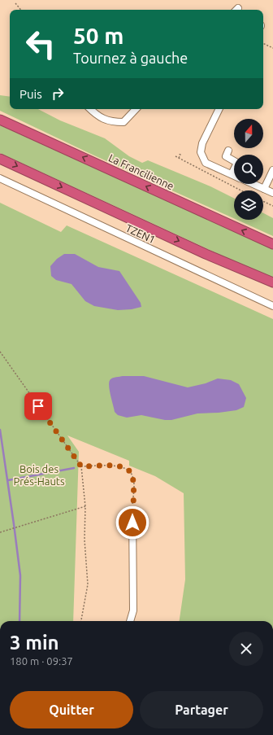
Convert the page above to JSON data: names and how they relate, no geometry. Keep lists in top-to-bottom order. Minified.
{"streets":{"highway":["La Francilienne"],"street":["TZEN1"]},"parks":["Bois des Prés-Hauts"],"north":"top","page":{"turn":["50 m","Tournez à gauche"],"then":"Puis","heading":["3 min","180 m · 09:37"],"buttons":["Quitter","Partager"]}}
